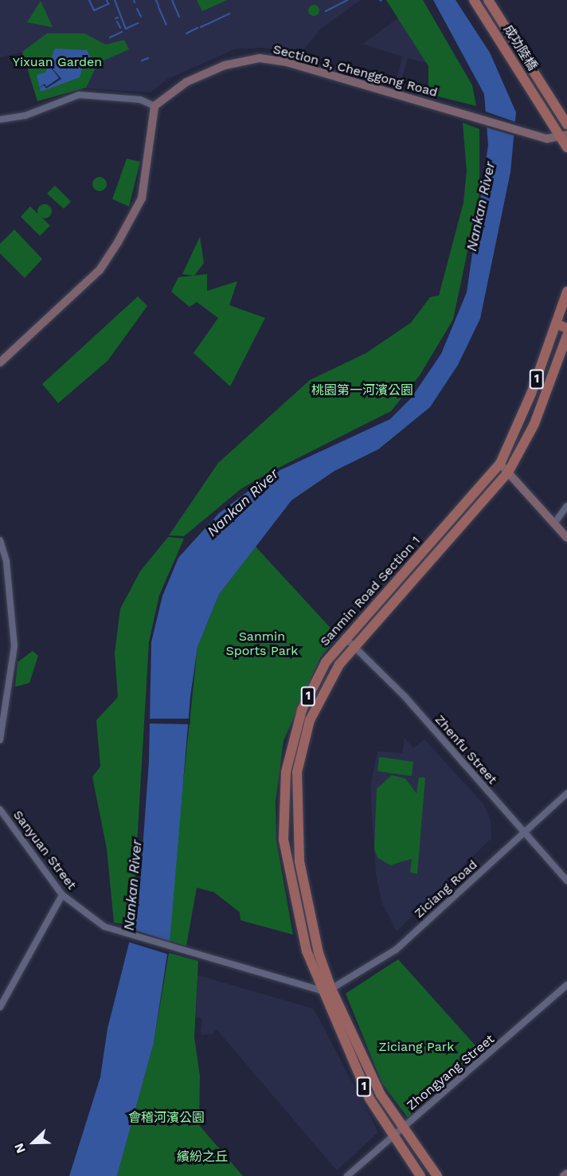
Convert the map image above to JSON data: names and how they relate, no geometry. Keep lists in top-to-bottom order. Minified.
{"streets":{"main road":["成功陸橋","1","Sanmin Road Section 1"],"street":["Section 3, Chenggong Road","Zhenfu Street","Sanyuan Street","Ziciang Road","Zhongyang Street"]},"crossings":[["成功陸橋","Section 3, Chenggong Road"],["1","Sanmin Road Section 1"],["1","Sanyuan Street"],["1","Ziciang Road"],["1","Zhongyang Street"],["Sanmin Road Section 1","Zhenfu Street"],["Sanmin Road Section 1","Sanyuan Street"],["Sanmin Road Section 1","Ziciang Road"],["Zhenfu Street","Ziciang Road"]],"water":["Nankan River"],"parks":["Yixuan Garden","桃園第一河濱公園","Sanmin Sports Park","Ziciang Park","會稽河濱公園","繽紛之丘"],"north":"bottom left"}
